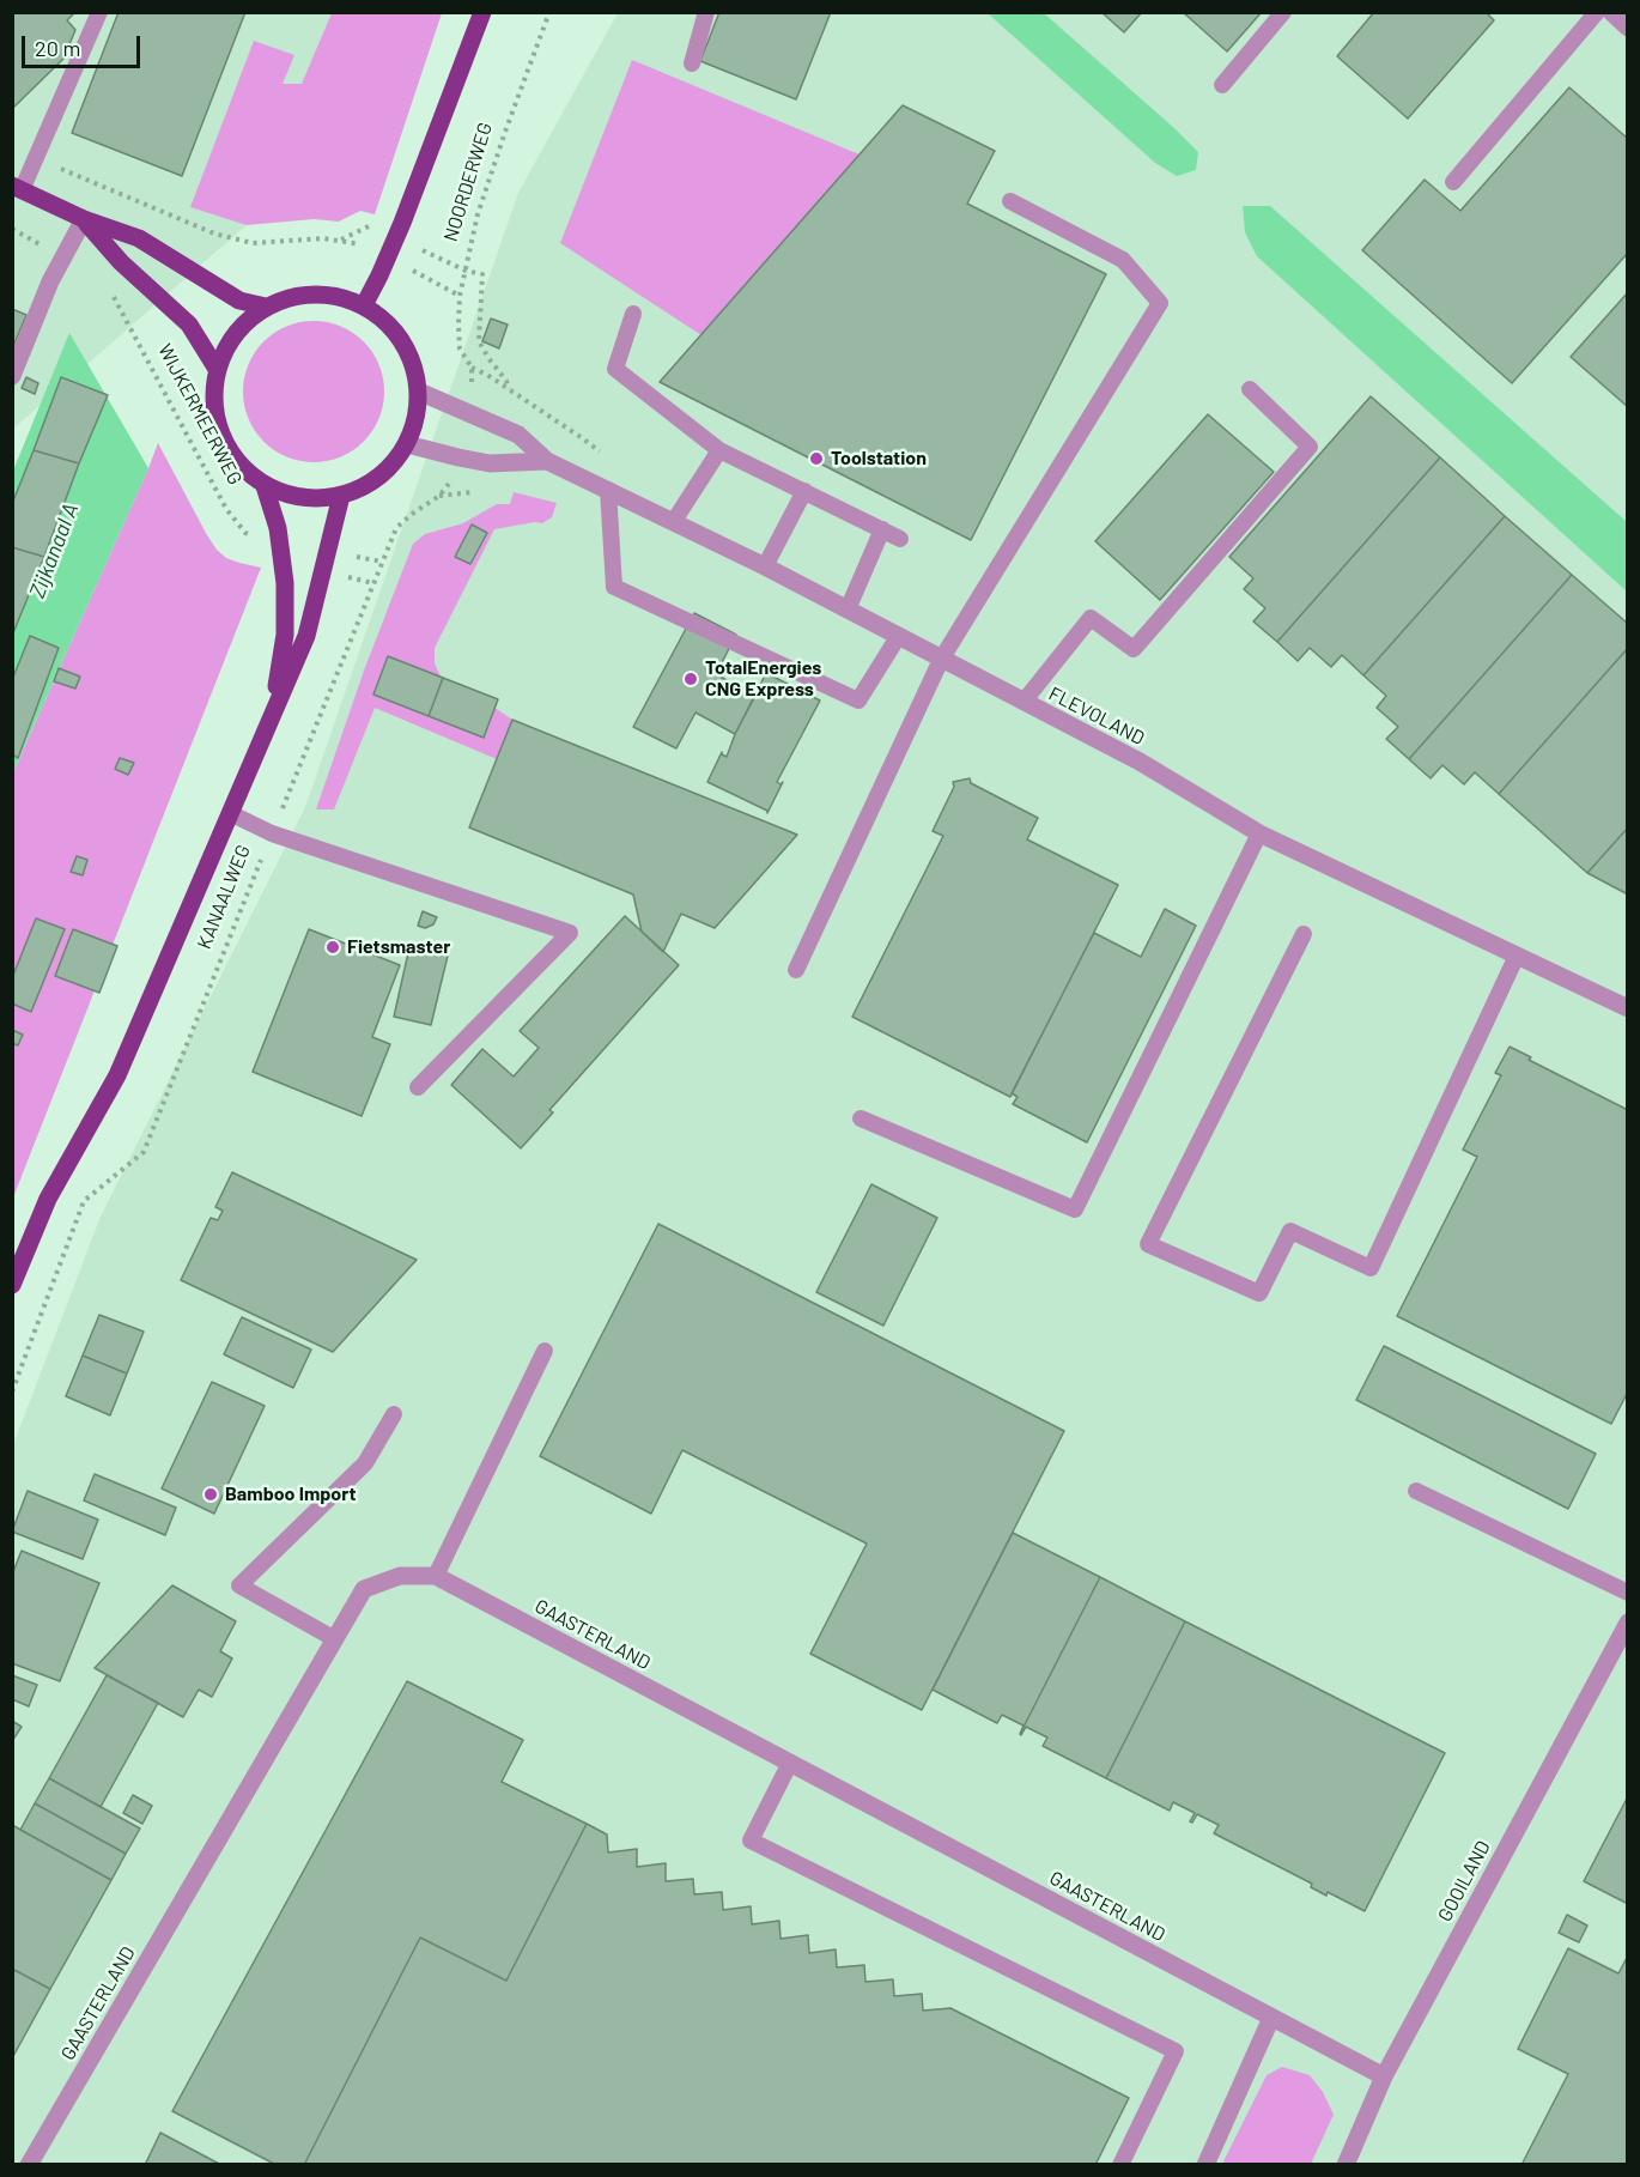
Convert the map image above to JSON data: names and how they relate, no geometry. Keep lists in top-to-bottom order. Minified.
{"streets":{"main road":["WIJKERMEERWEG","KANAALWEG"],"street":["FLEVOLAND","GAASTERLAND","GOOILAND"],"path":["NOORDERWEG"]},"crossings":[["WIJKERMEERWEG","FLEVOLAND"],["WIJKERMEERWEG","KANAALWEG"],["FLEVOLAND","KANAALWEG"],["GAASTERLAND","GOOILAND"]],"water":["Zijkanaal A"],"places":["Toolstation","TotalEnergies CNG Express","Fietsmaster","Bamboo Import"],"scale_bar":"20 m"}
